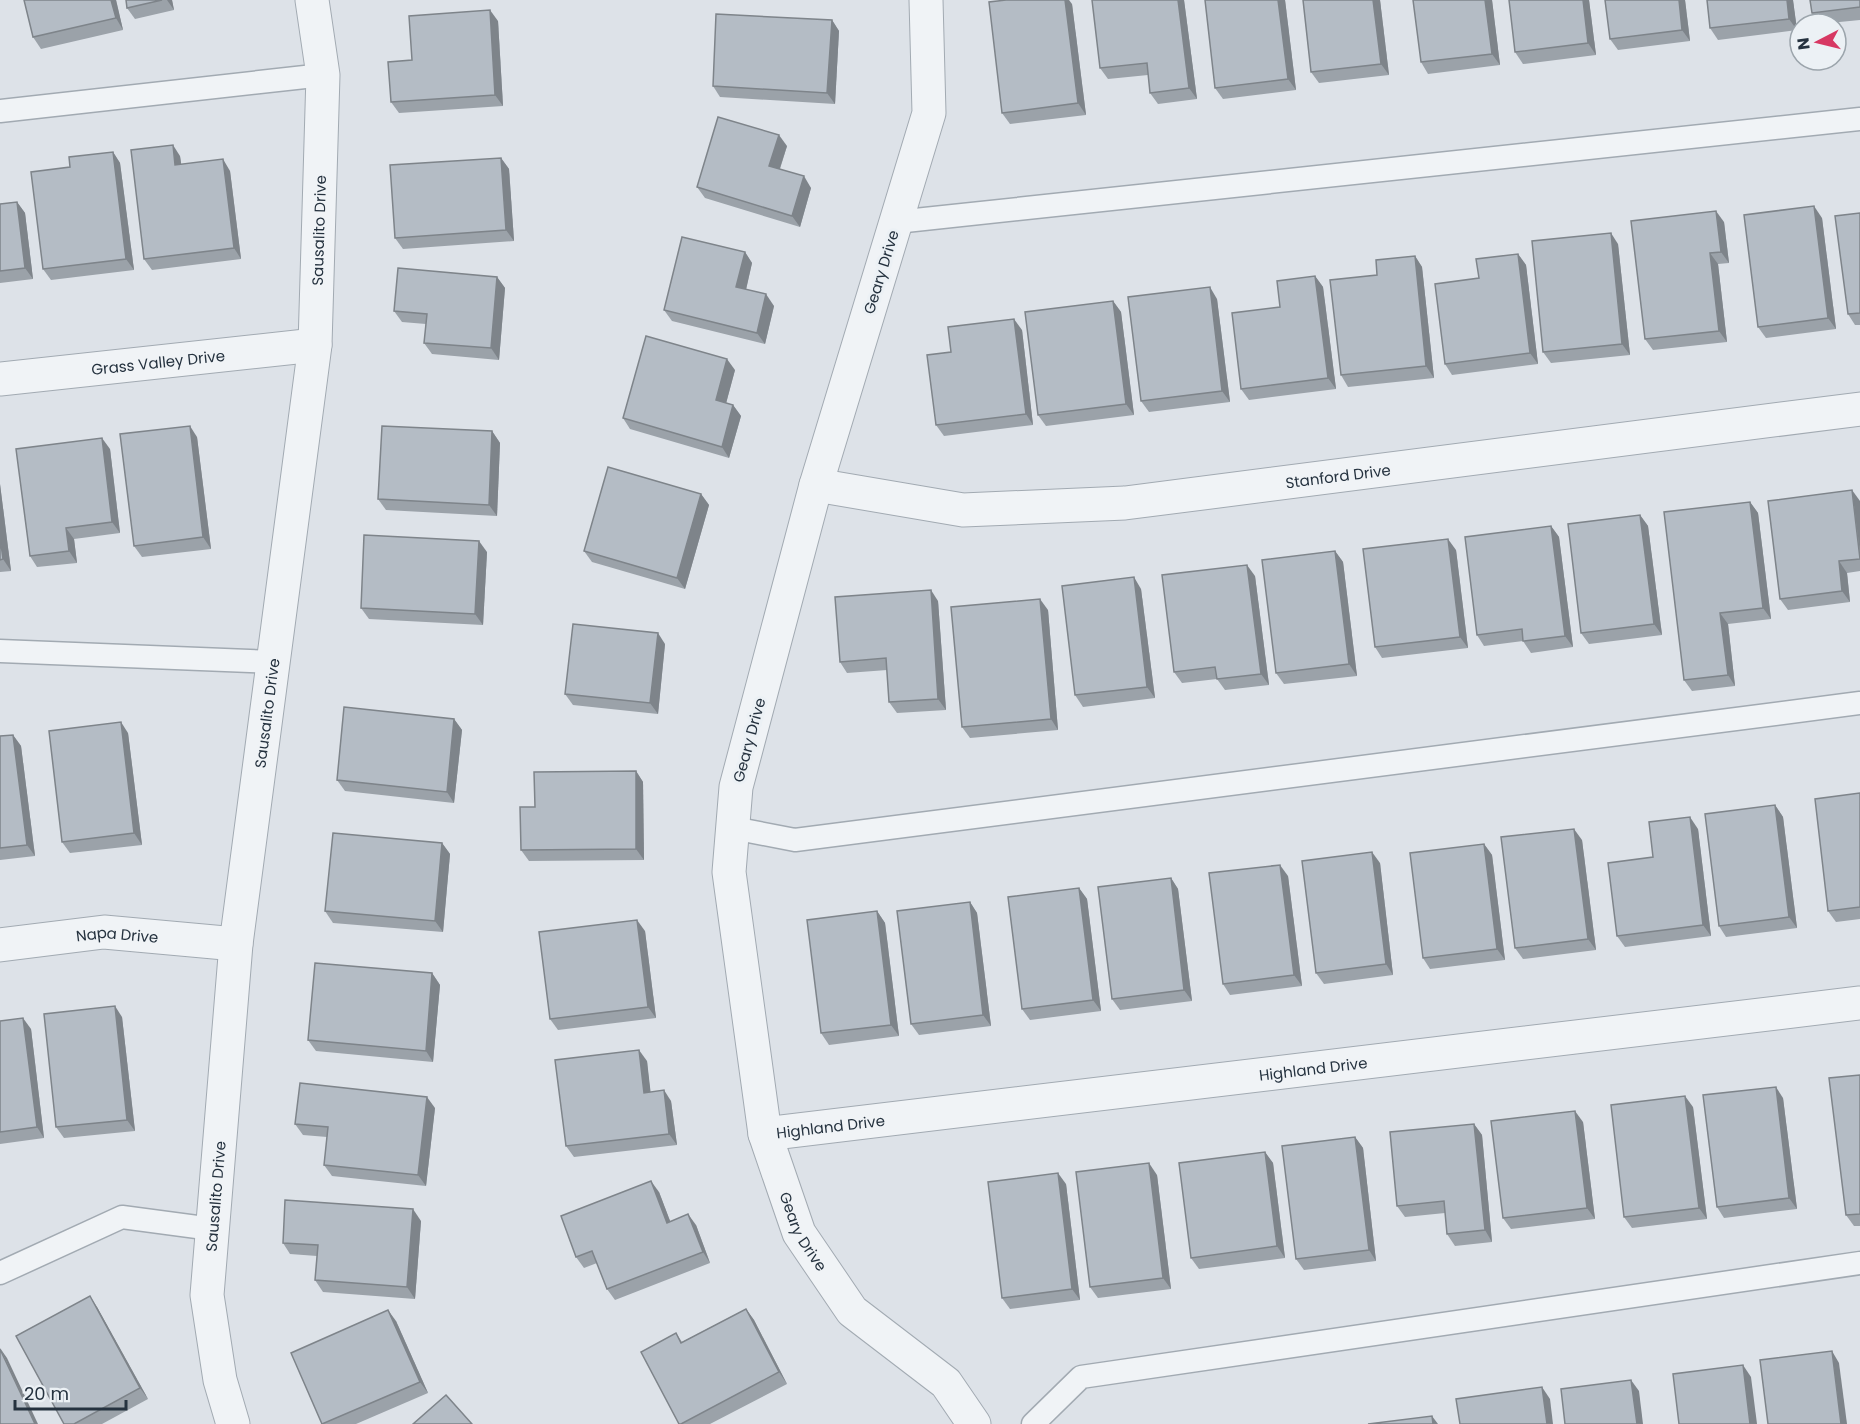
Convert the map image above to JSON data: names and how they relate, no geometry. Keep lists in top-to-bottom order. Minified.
{"streets":{"street":["Sausalito Drive","Geary Drive","Grass Valley Drive","Stanford Drive","Napa Drive","Highland Drive"]},"crossings":[["Sausalito Drive","Grass Valley Drive"],["Sausalito Drive","Napa Drive"],["Geary Drive","Stanford Drive"],["Geary Drive","Highland Drive"]],"scale_bar":"20 m","north":"left"}
